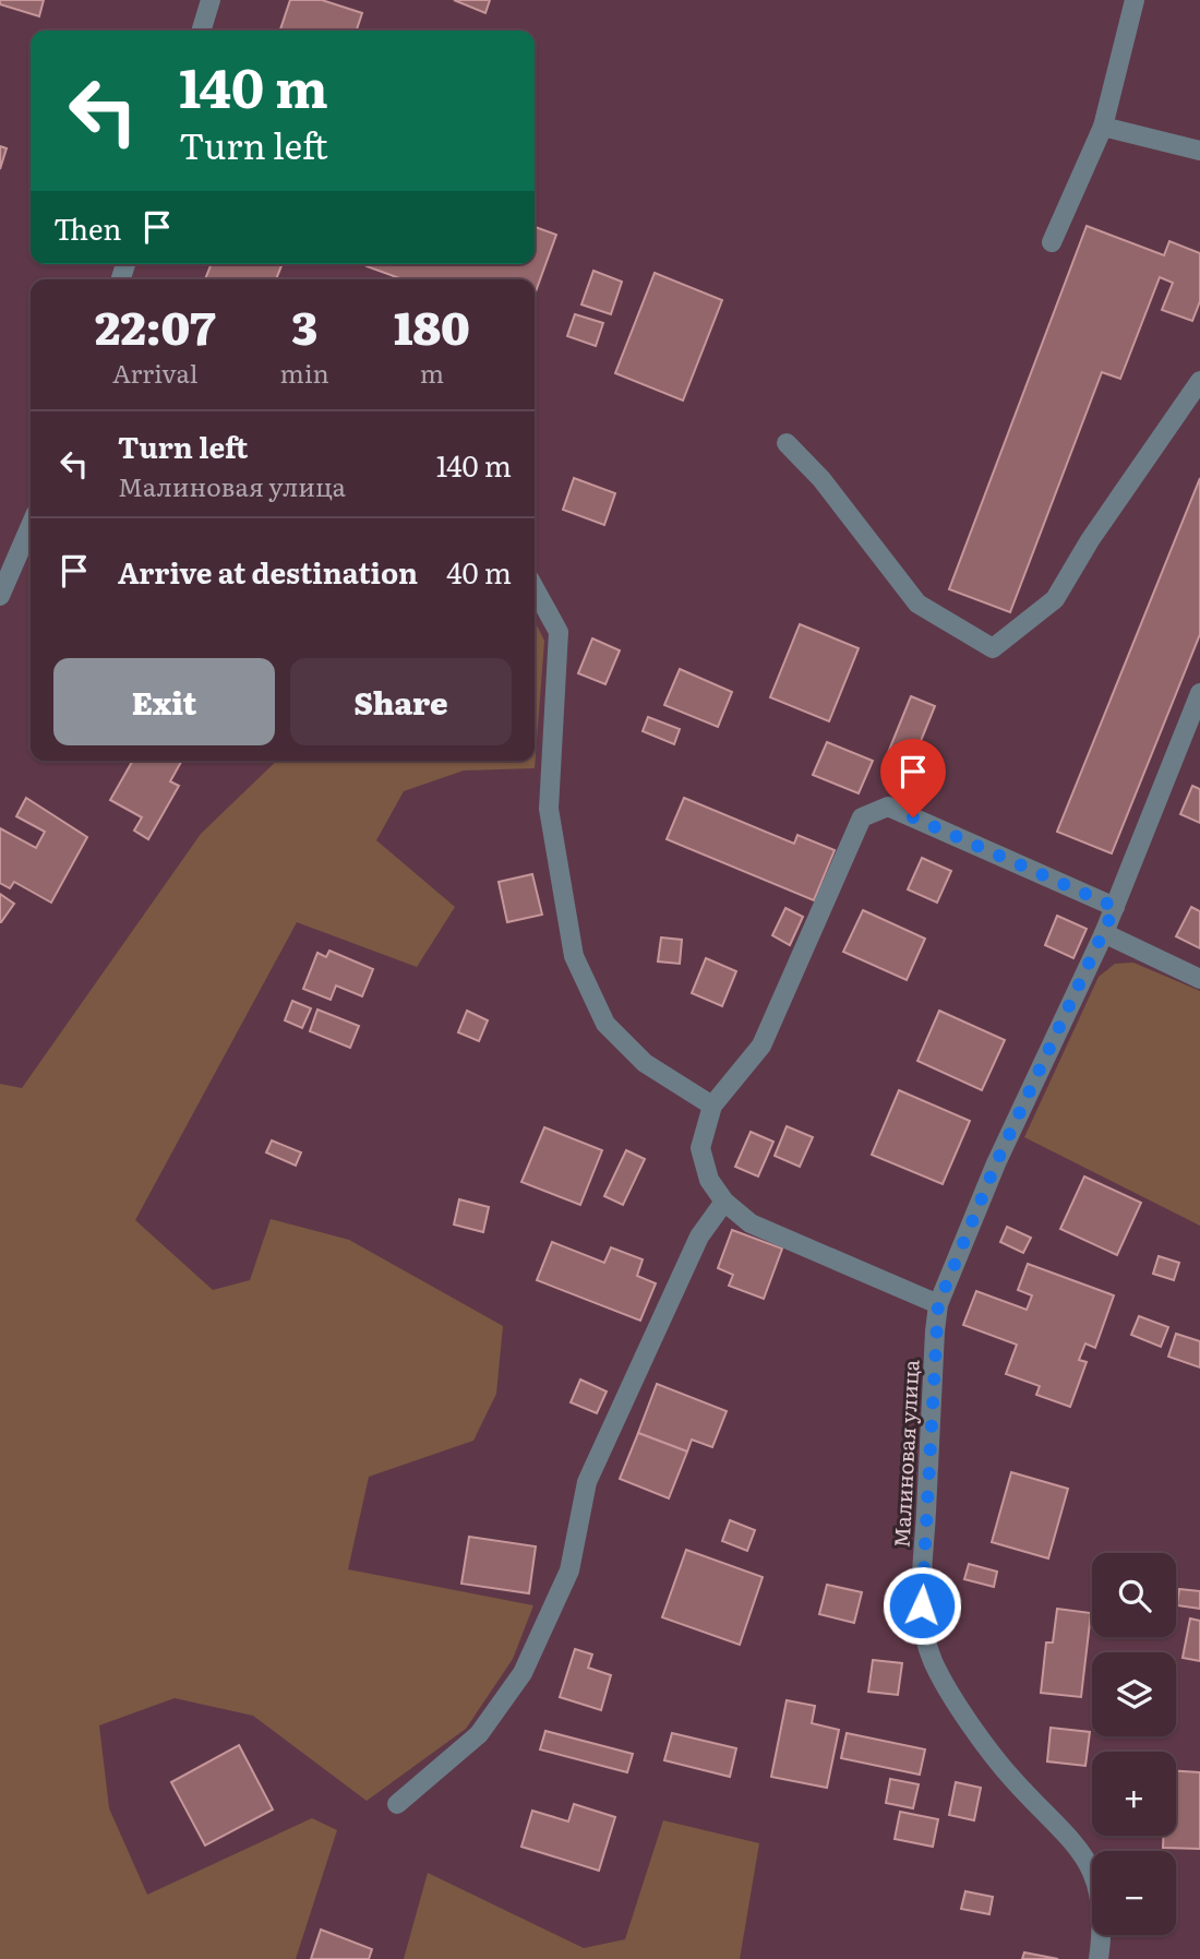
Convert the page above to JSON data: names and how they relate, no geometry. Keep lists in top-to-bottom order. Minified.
{"streets":{"street":["Малиновая улица"]},"page":{"turn":["140 m","Turn left"],"then":"Then","eta":["22:07","Arrival","3","min","180","m"],"list":[{"name":"Turn left","note":"Малиновая улица","value":"140 m"},{"name":"Arrive at destination","value":"40 m"}],"buttons":["Exit","Share"],"map_buttons":["+","−"]}}
